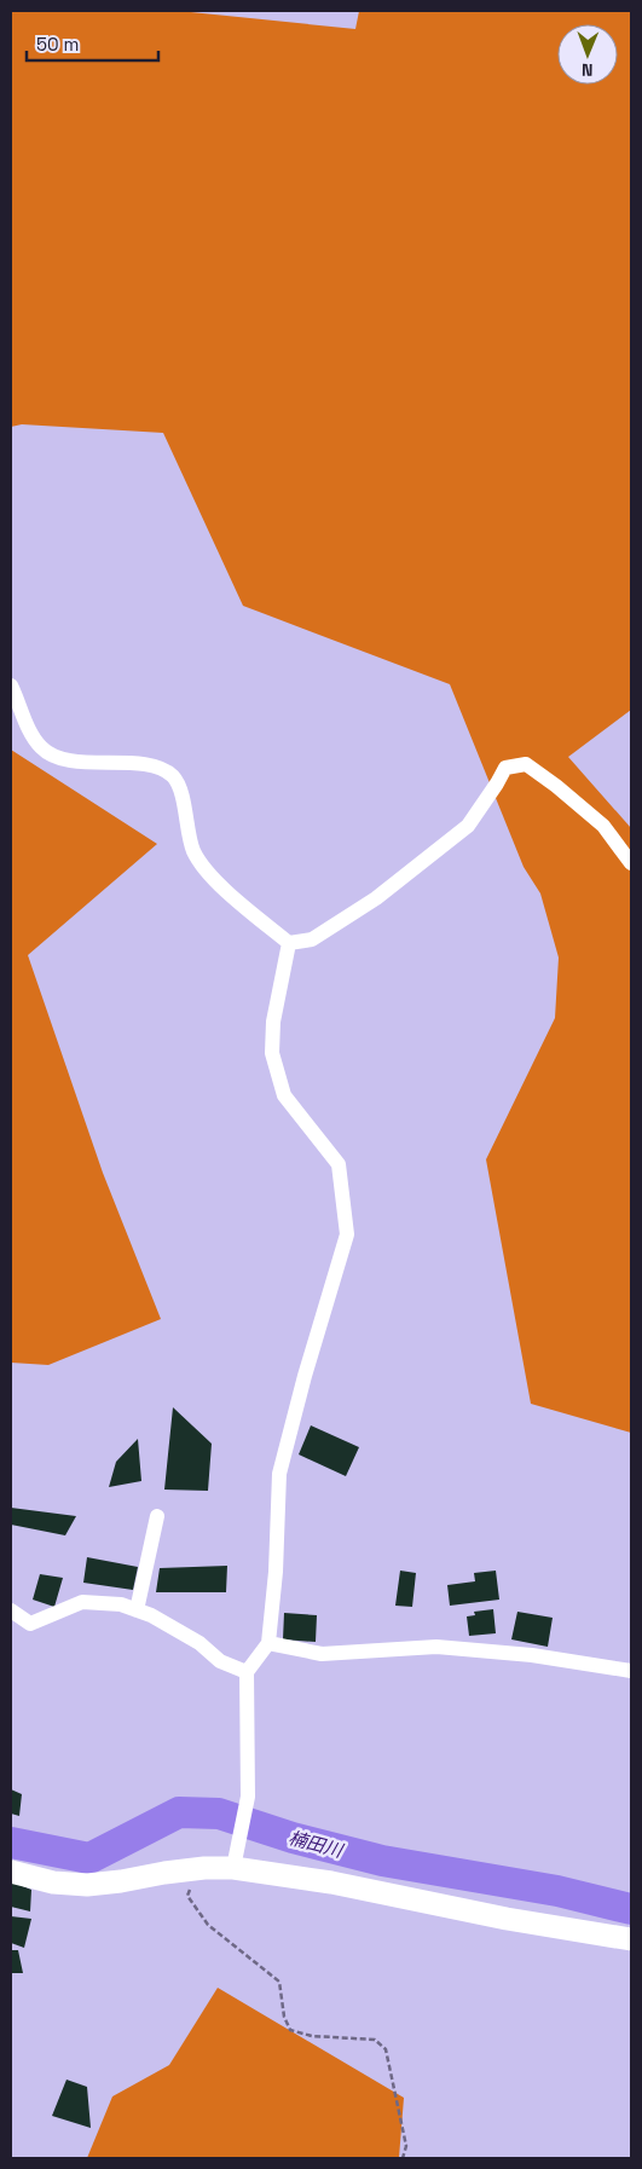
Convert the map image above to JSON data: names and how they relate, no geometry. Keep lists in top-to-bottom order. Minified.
{"water":["楠田川"],"scale_bar":"50 m","north":"bottom"}
